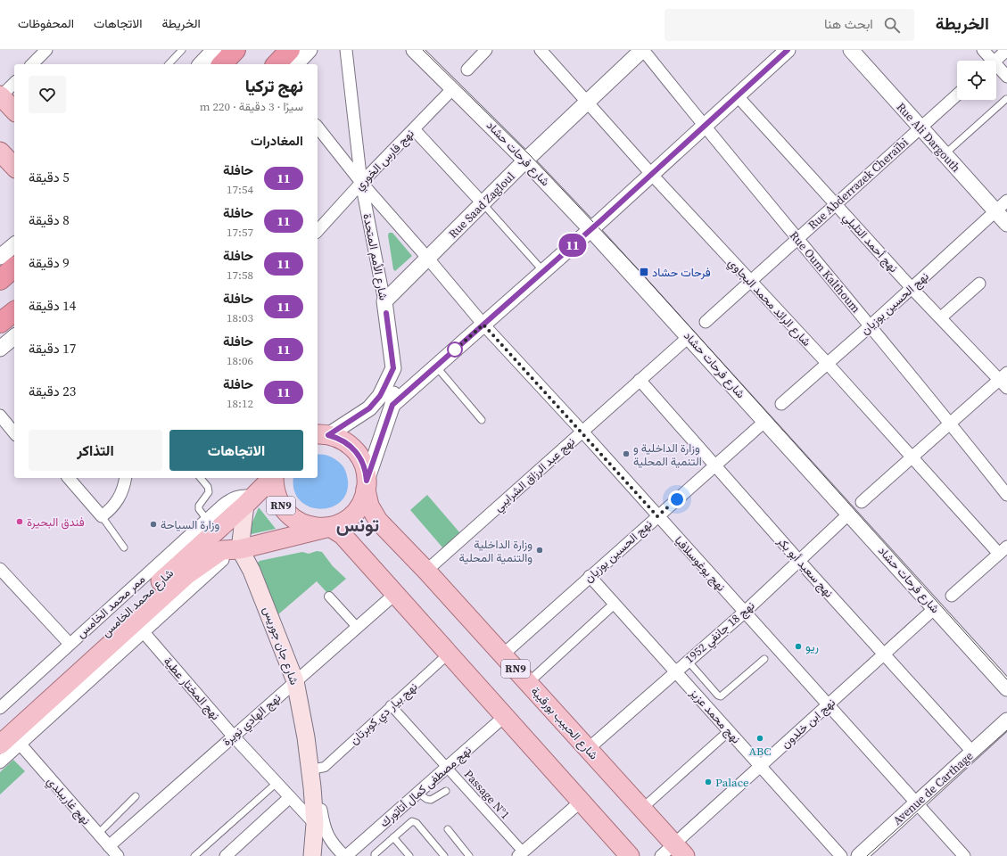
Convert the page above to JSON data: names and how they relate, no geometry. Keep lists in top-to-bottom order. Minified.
{"streets":{"main road":["RN9","شارع محمد الخامس","شارع جان جوريس","شارع الحبيب بورقيبة"],"street":["Rue Ali Dargouth","شارع فرحات حشاد","نهج فارس الخوري","Rue Abderrazek Cheraïbi","Rue Saad Zagloul","نهج أحمد التليلي","شارع الأمم المتحدة","Rue Oum Kalthoum","شارع الرائد محمد البجاوي","نهج الحسين بوزيان","نهج عبد الرزاق الشرايبي","نهج يوغوسلافيا","نهج سعيد أبو بكر","ممر محمد الخامس","نهج 18 جانفي 1952","نهج المختار عطية","نهج بيار دي كوبرتان","نهج محمد عزيز","نهج الهادي نويرة","نهج ابن خلدون","نهج مصطفى كمال أتاتورك","Avenue de Carthage","Passage N°1","نهج غاريبلدي"]},"crossings":[["Rue Ali Dargouth","Rue Abderrazek Cheraïbi"],["Rue Ali Dargouth","نهج الحسين بوزيان"],["شارع فرحات حشاد","نهج فارس الخوري"],["شارع فرحات حشاد","Rue Saad Zagloul"],["شارع فرحات حشاد","نهج الحسين بوزيان"],["شارع فرحات حشاد","نهج عبد الرزاق الشرايبي"],["شارع فرحات حشاد","نهج 18 جانفي 1952"],["شارع فرحات حشاد","نهج ابن خلدون"],["نهج فارس الخوري","شارع الأمم المتحدة"],["نهج فارس الخوري","نهج يوغوسلافيا"],["Rue Abderrazek Cheraïbi","نهج أحمد التليلي"],["Rue Abderrazek Cheraïbi","Rue Oum Kalthoum"],["Rue Abderrazek Cheraïbi","شارع الرائد محمد البجاوي"],["Rue Saad Zagloul","شارع الأمم المتحدة"],["Rue Saad Zagloul","Rue Oum Kalthoum"],["Rue Saad Zagloul","شارع الرائد محمد البجاوي"],["Rue Saad Zagloul","نهج يوغوسلافيا"],["نهج أحمد التليلي","نهج الحسين بوزيان"],["شارع الأمم المتحدة","نهج يوغوسلافيا"],["Rue Oum Kalthoum","نهج الحسين بوزيان"],["شارع الرائد محمد البجاوي","نهج الحسين بوزيان"],["نهج الحسين بوزيان","نهج يوغوسلافيا"],["نهج الحسين بوزيان","نهج سعيد أبو بكر"],["نهج الحسين بوزيان","نهج محمد عزيز"],["نهج الحسين بوزيان","شارع الحبيب بورقيبة"],["نهج عبد الرزاق الشرايبي","نهج يوغوسلافيا"],["نهج عبد الرزاق الشرايبي","نهج سعيد أبو بكر"],["نهج عبد الرزاق الشرايبي","شارع الحبيب بورقيبة"],["RN9","شارع محمد الخامس"],["RN9","شارع الحبيب بورقيبة"],["نهج يوغوسلافيا","نهج 18 جانفي 1952"],["نهج يوغوسلافيا","نهج ابن خلدون"],["نهج يوغوسلافيا","Avenue de Carthage"],["نهج سعيد أبو بكر","نهج 18 جانفي 1952"],["نهج سعيد أبو بكر","نهج ابن خلدون"],["نهج سعيد أبو بكر","Avenue de Carthage"],["شارع محمد الخامس","ممر محمد الخامس"],["شارع محمد الخامس","شارع جان جوريس"],["نهج 18 جانفي 1952","نهج محمد عزيز"],["نهج 18 جانفي 1952","شارع الحبيب بورقيبة"],["شارع جان جوريس","نهج المختار عطية"],["شارع جان جوريس","نهج الهادي نويرة"],["نهج المختار عطية","نهج الهادي نويرة"],["نهج بيار دي كوبرتان","Passage N°1"],["نهج محمد عزيز","نهج ابن خلدون"],["نهج الهادي نويرة","نهج غاريبلدي"],["شارع الحبيب بورقيبة","نهج ابن خلدون"],["نهج مصطفى كمال أتاتورك","Passage N°1"]],"districts":["تونس"],"places":{"transit":["فرحات حشاد"],"other":["وزارة الداخلية و التنمية المحلية","فندق البحيرة","وزارة السياحة","وزارة الداخلية والتنمية المحلية","ريو","ABC","Palace"]},"lines":["bus line 11"],"page":{"header":"الخريطة","search":"ابحث هنا","nav":["الخريطة","الاتجاهات","المحفوظات"],"on_map":"11","heading":[["نهج تركيا","سيرًا · 3 دقيقة · 220 m"],"المغادرات"],"list":[{"mark":"11","name":"حافلة","note":"17:54","value":"5 دقيقة"},{"mark":"11","name":"حافلة","note":"17:57","value":"8 دقيقة"},{"mark":"11","name":"حافلة","note":"17:58","value":"9 دقيقة"},{"mark":"11","name":"حافلة","note":"18:03","value":"14 دقيقة"},{"mark":"11","name":"حافلة","note":"18:06","value":"17 دقيقة"},{"mark":"11","name":"حافلة","note":"18:12","value":"23 دقيقة"}],"buttons":["الاتجاهات","التذاكر"]}}
